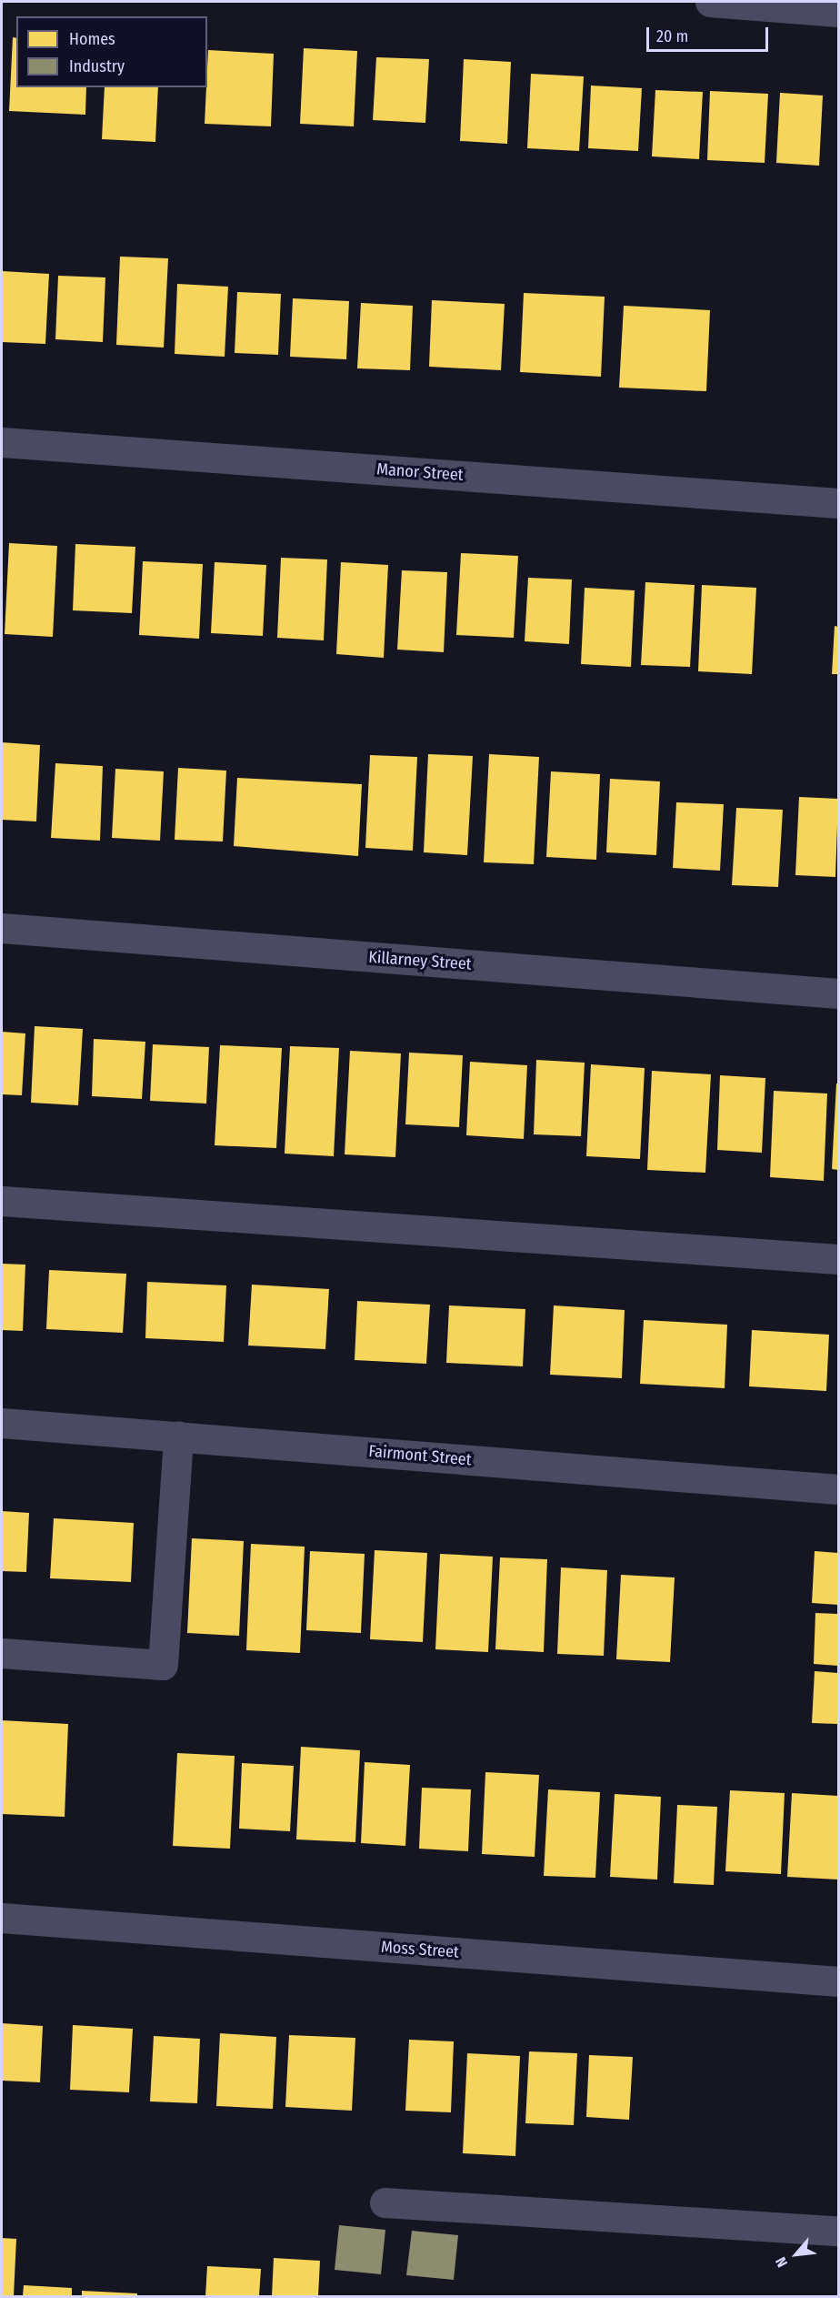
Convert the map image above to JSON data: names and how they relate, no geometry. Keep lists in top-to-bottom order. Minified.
{"streets":{"street":["Manor Street","Killarney Street","Fairmont Street","Moss Street"]},"legend":["Homes","Industry"],"scale_bar":"20 m","north":"bottom left"}
